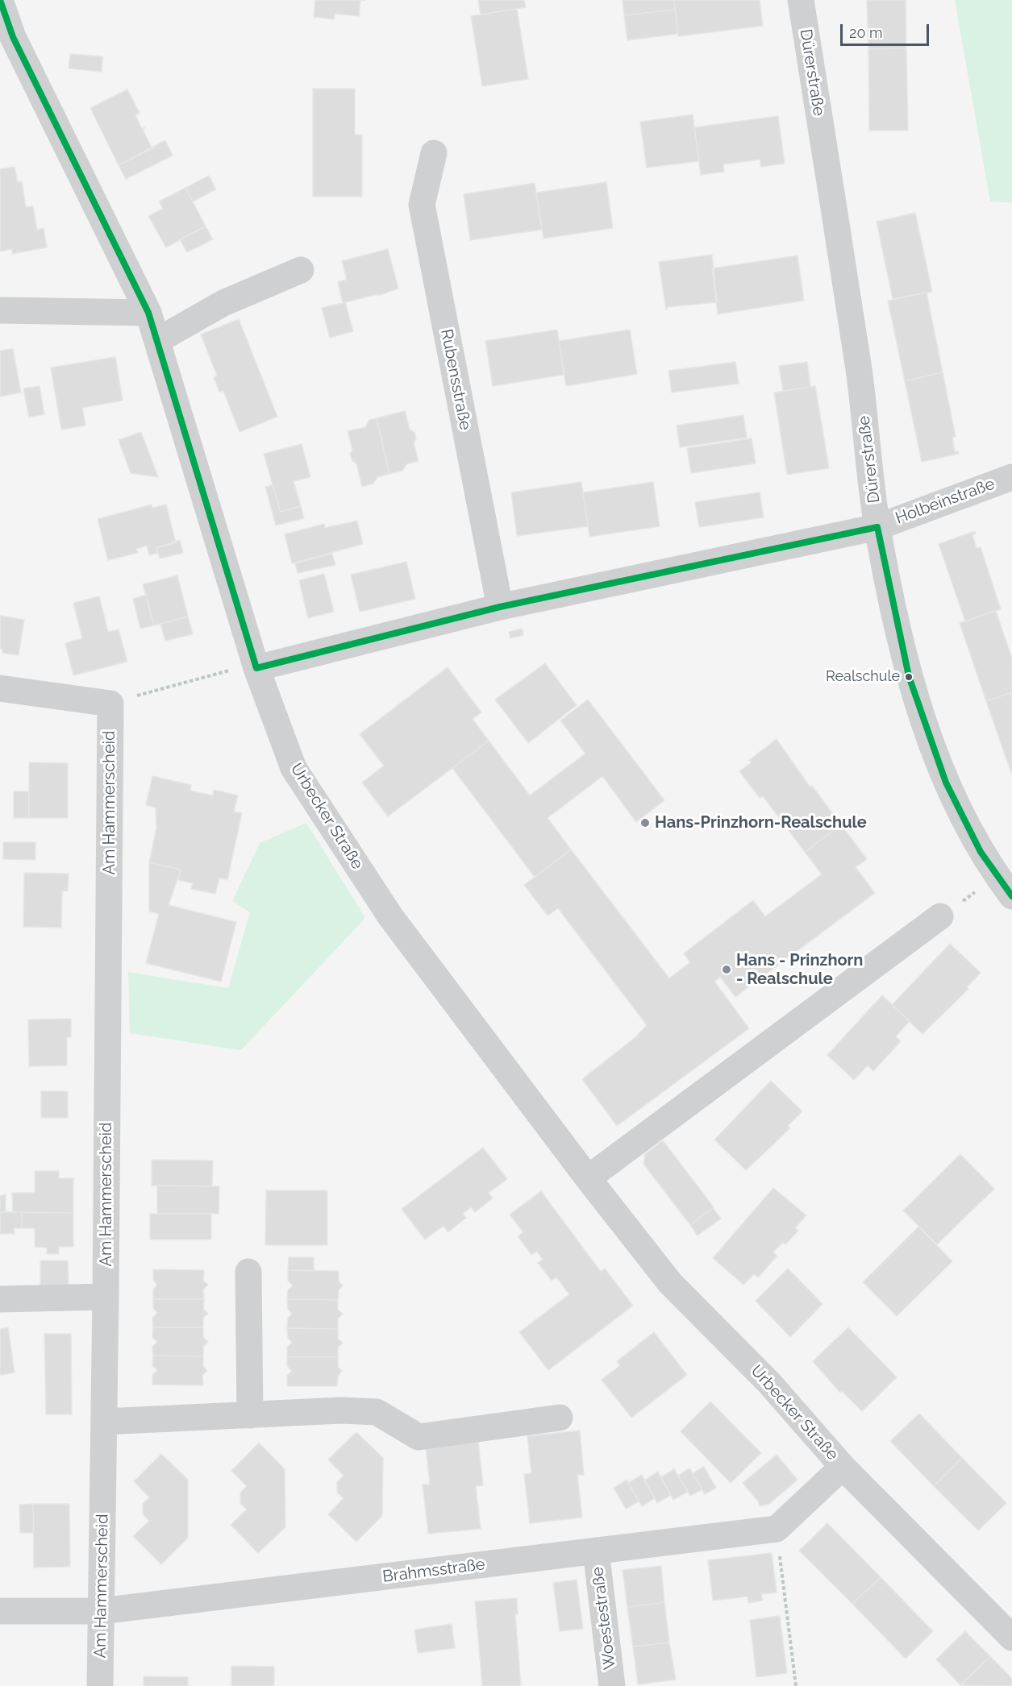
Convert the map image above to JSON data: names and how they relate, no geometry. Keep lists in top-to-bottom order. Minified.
{"streets":{"street":["Dürerstraße","Rubensstraße","Holbeinstraße","Am Hammerscheid","Urbecker Straße","Brahmsstraße","Woestestraße"]},"crossings":[["Dürerstraße","Holbeinstraße"],["Rubensstraße","Holbeinstraße"],["Holbeinstraße","Urbecker Straße"],["Am Hammerscheid","Brahmsstraße"],["Brahmsstraße","Woestestraße"]],"places":["Realschule","Hans-Prinzhorn-Realschule","Hans - Prinzhorn - Realschule"],"scale_bar":"20 m"}
